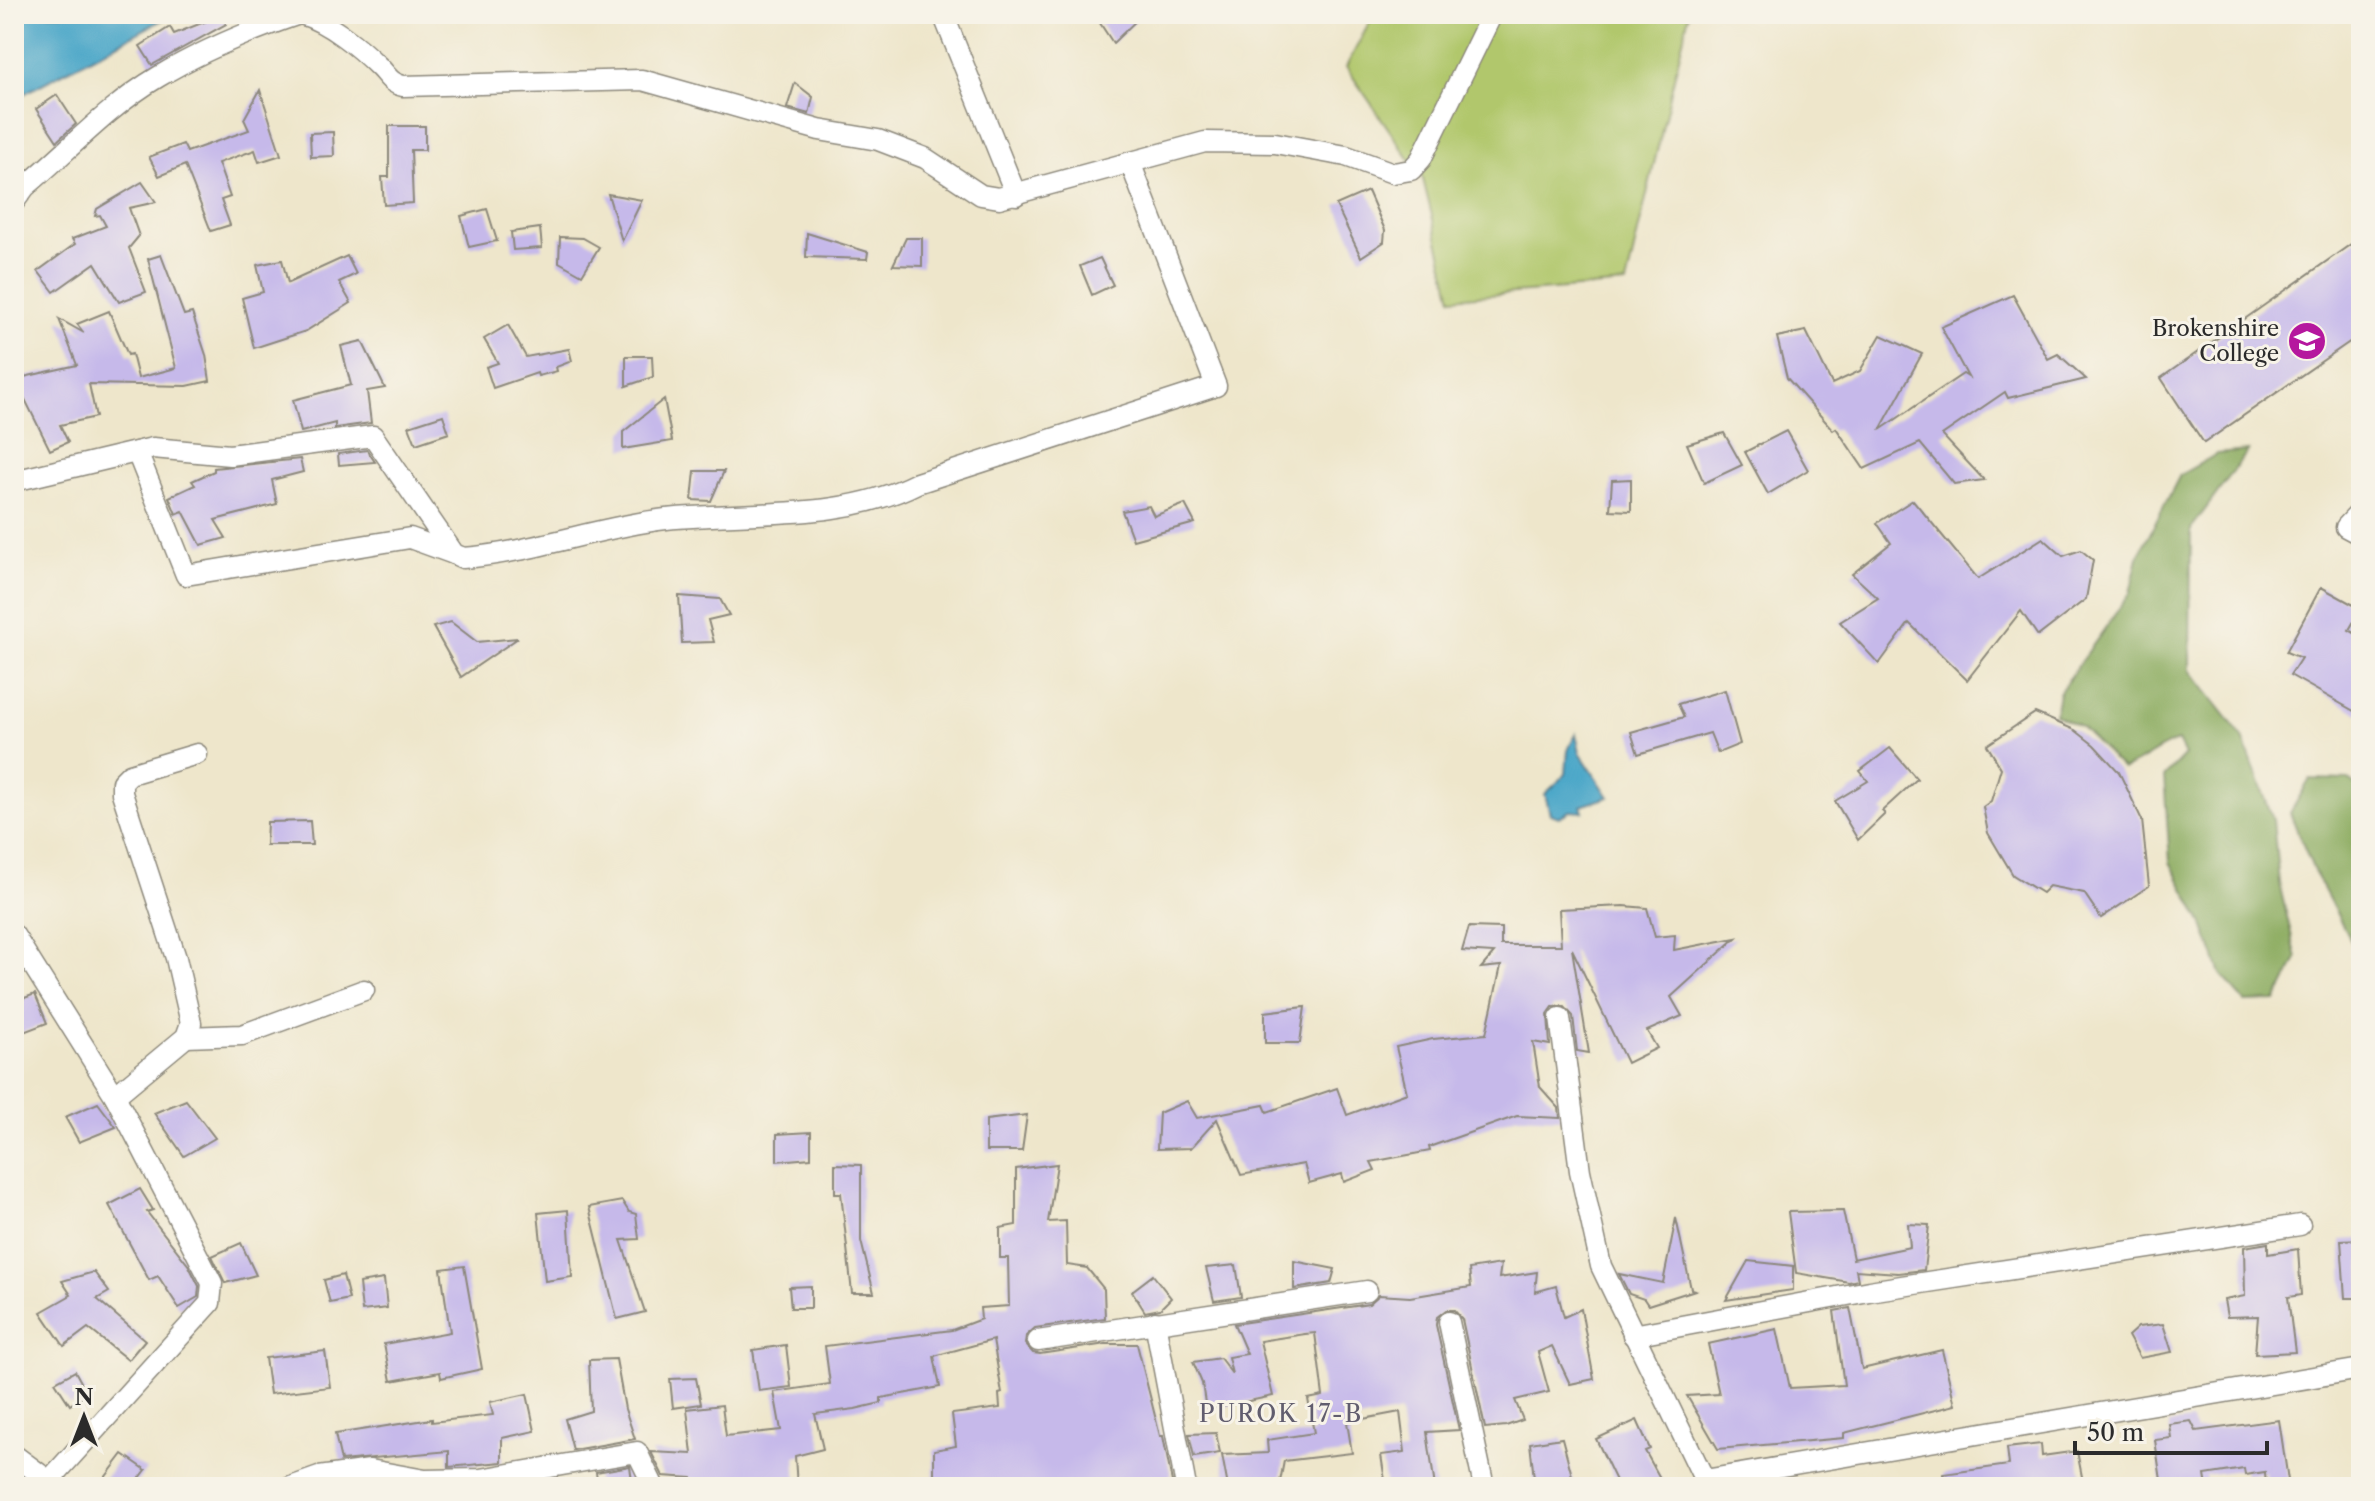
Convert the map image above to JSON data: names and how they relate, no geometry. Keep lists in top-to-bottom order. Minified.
{"districts":["PUROK 17-B"],"places":{"school or university":["Brokenshire College"]},"scale_bar":"50 m","north":"top"}
